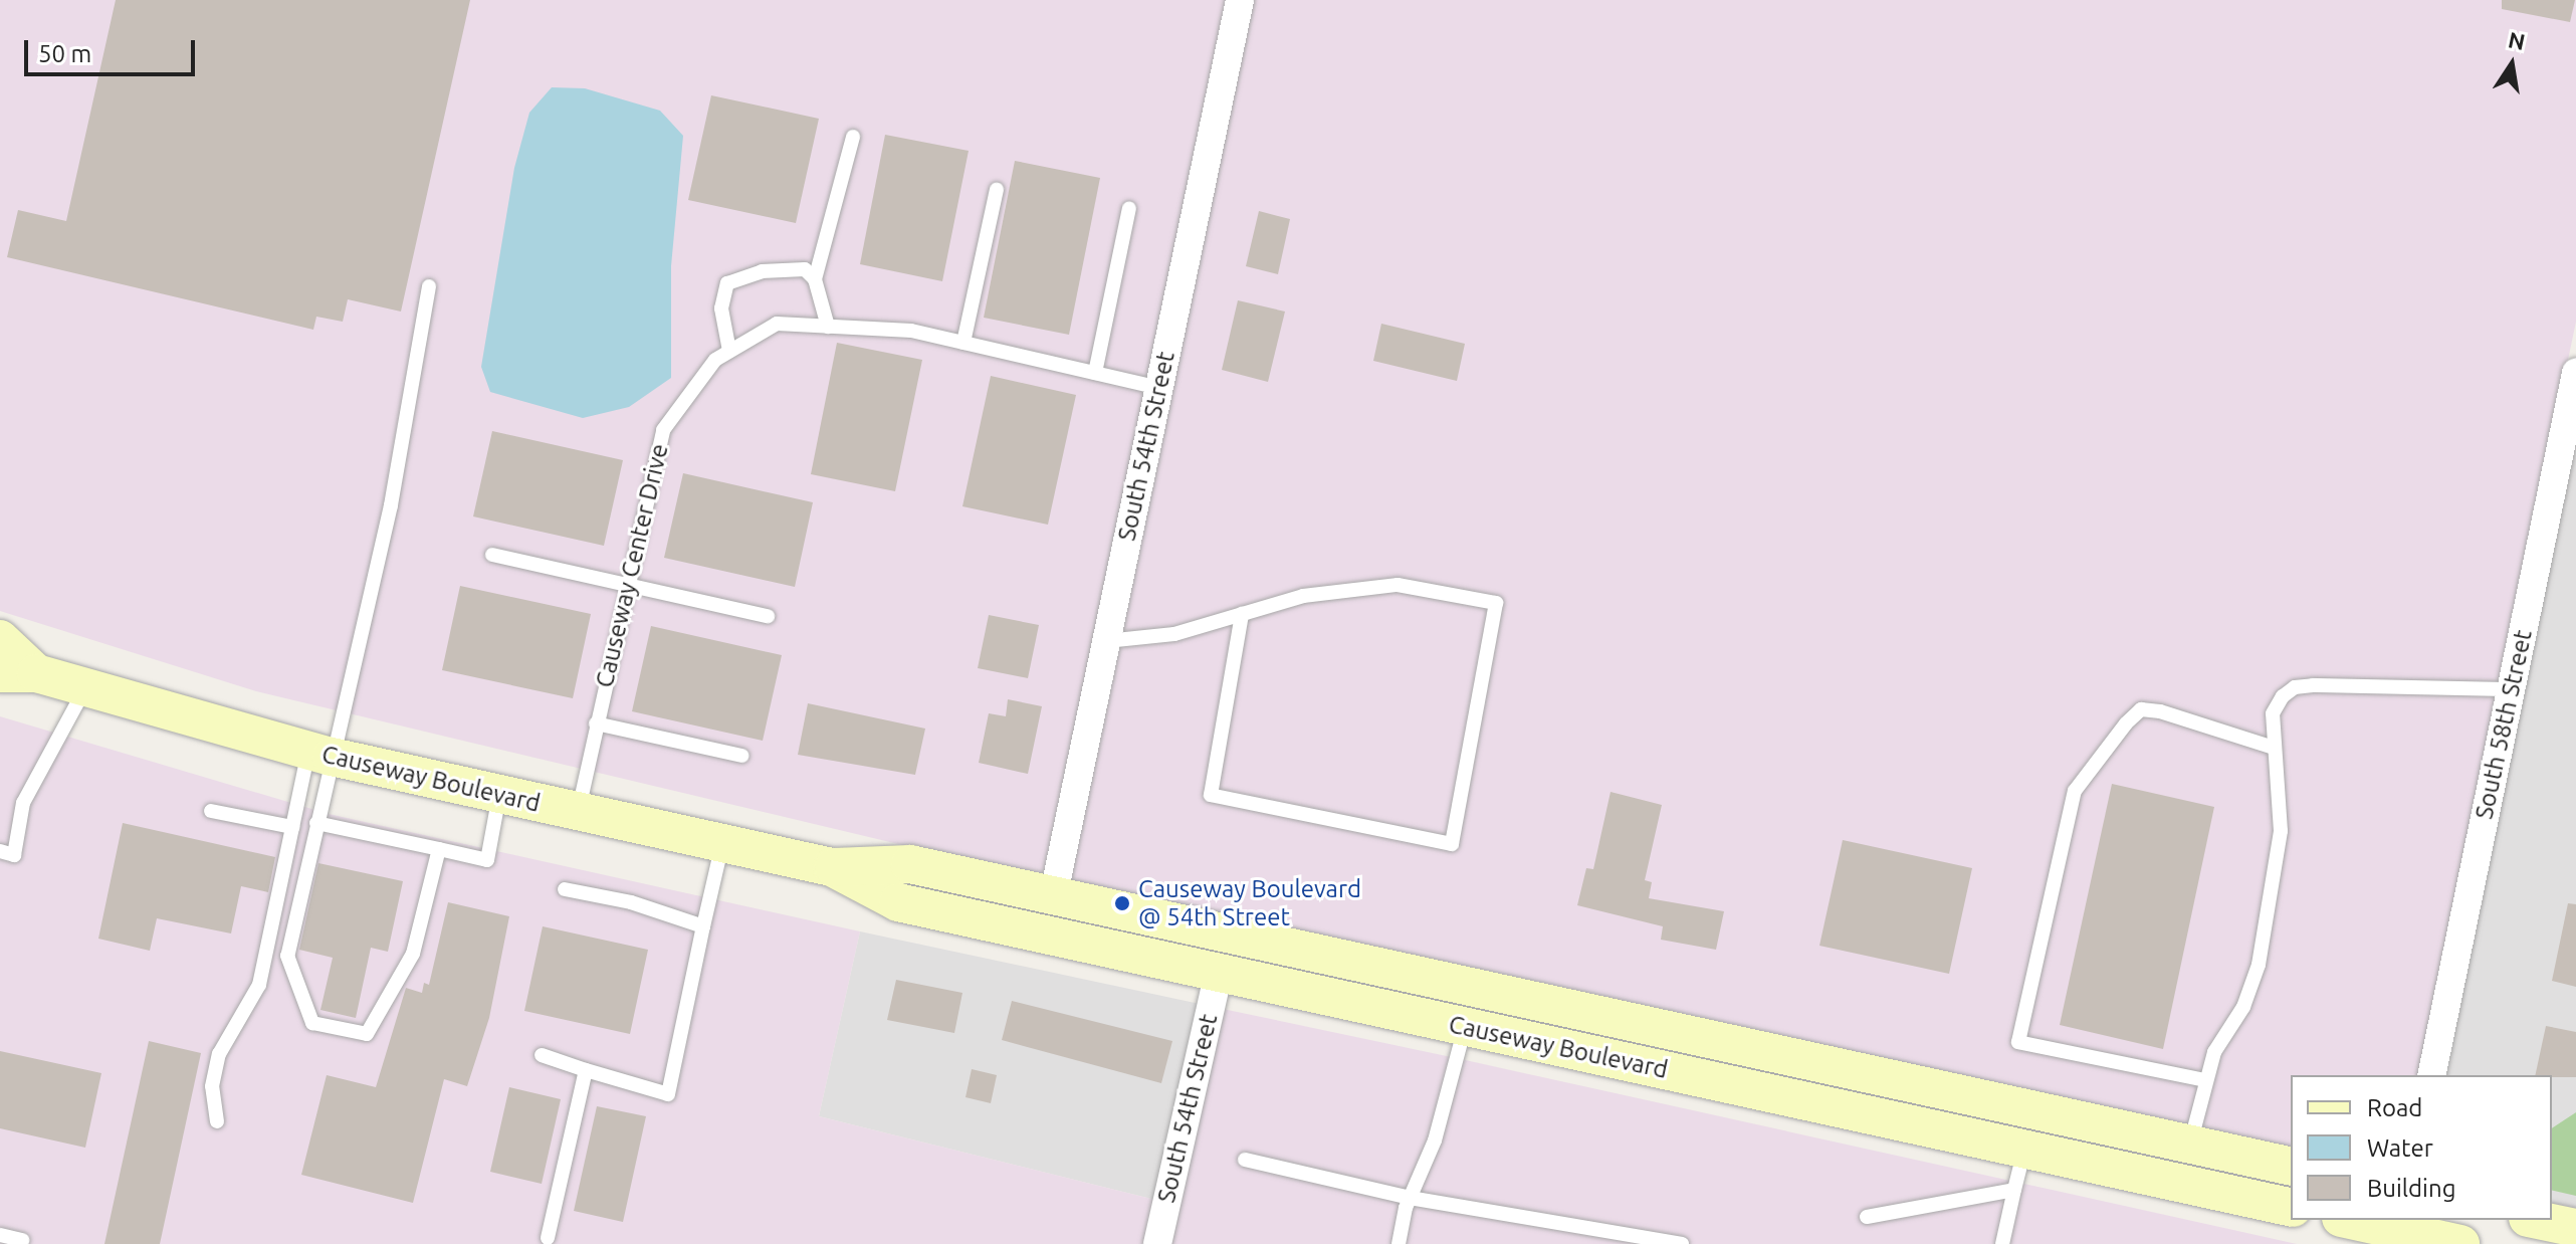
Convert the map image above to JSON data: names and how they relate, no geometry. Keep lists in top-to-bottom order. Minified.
{"streets":{"main road":["Causeway Boulevard"],"street":["South 54th Street","South 58th Street"],"lane":["Causeway Center Drive"]},"crossings":[["South 54th Street","Causeway Center Drive"],["South 54th Street","Causeway Boulevard"],["Causeway Center Drive","Causeway Boulevard"]],"places":["Causeway Boulevard @ 54th Street"],"legend":["Road","Water","Building"],"scale_bar":"50 m","north":"top"}
